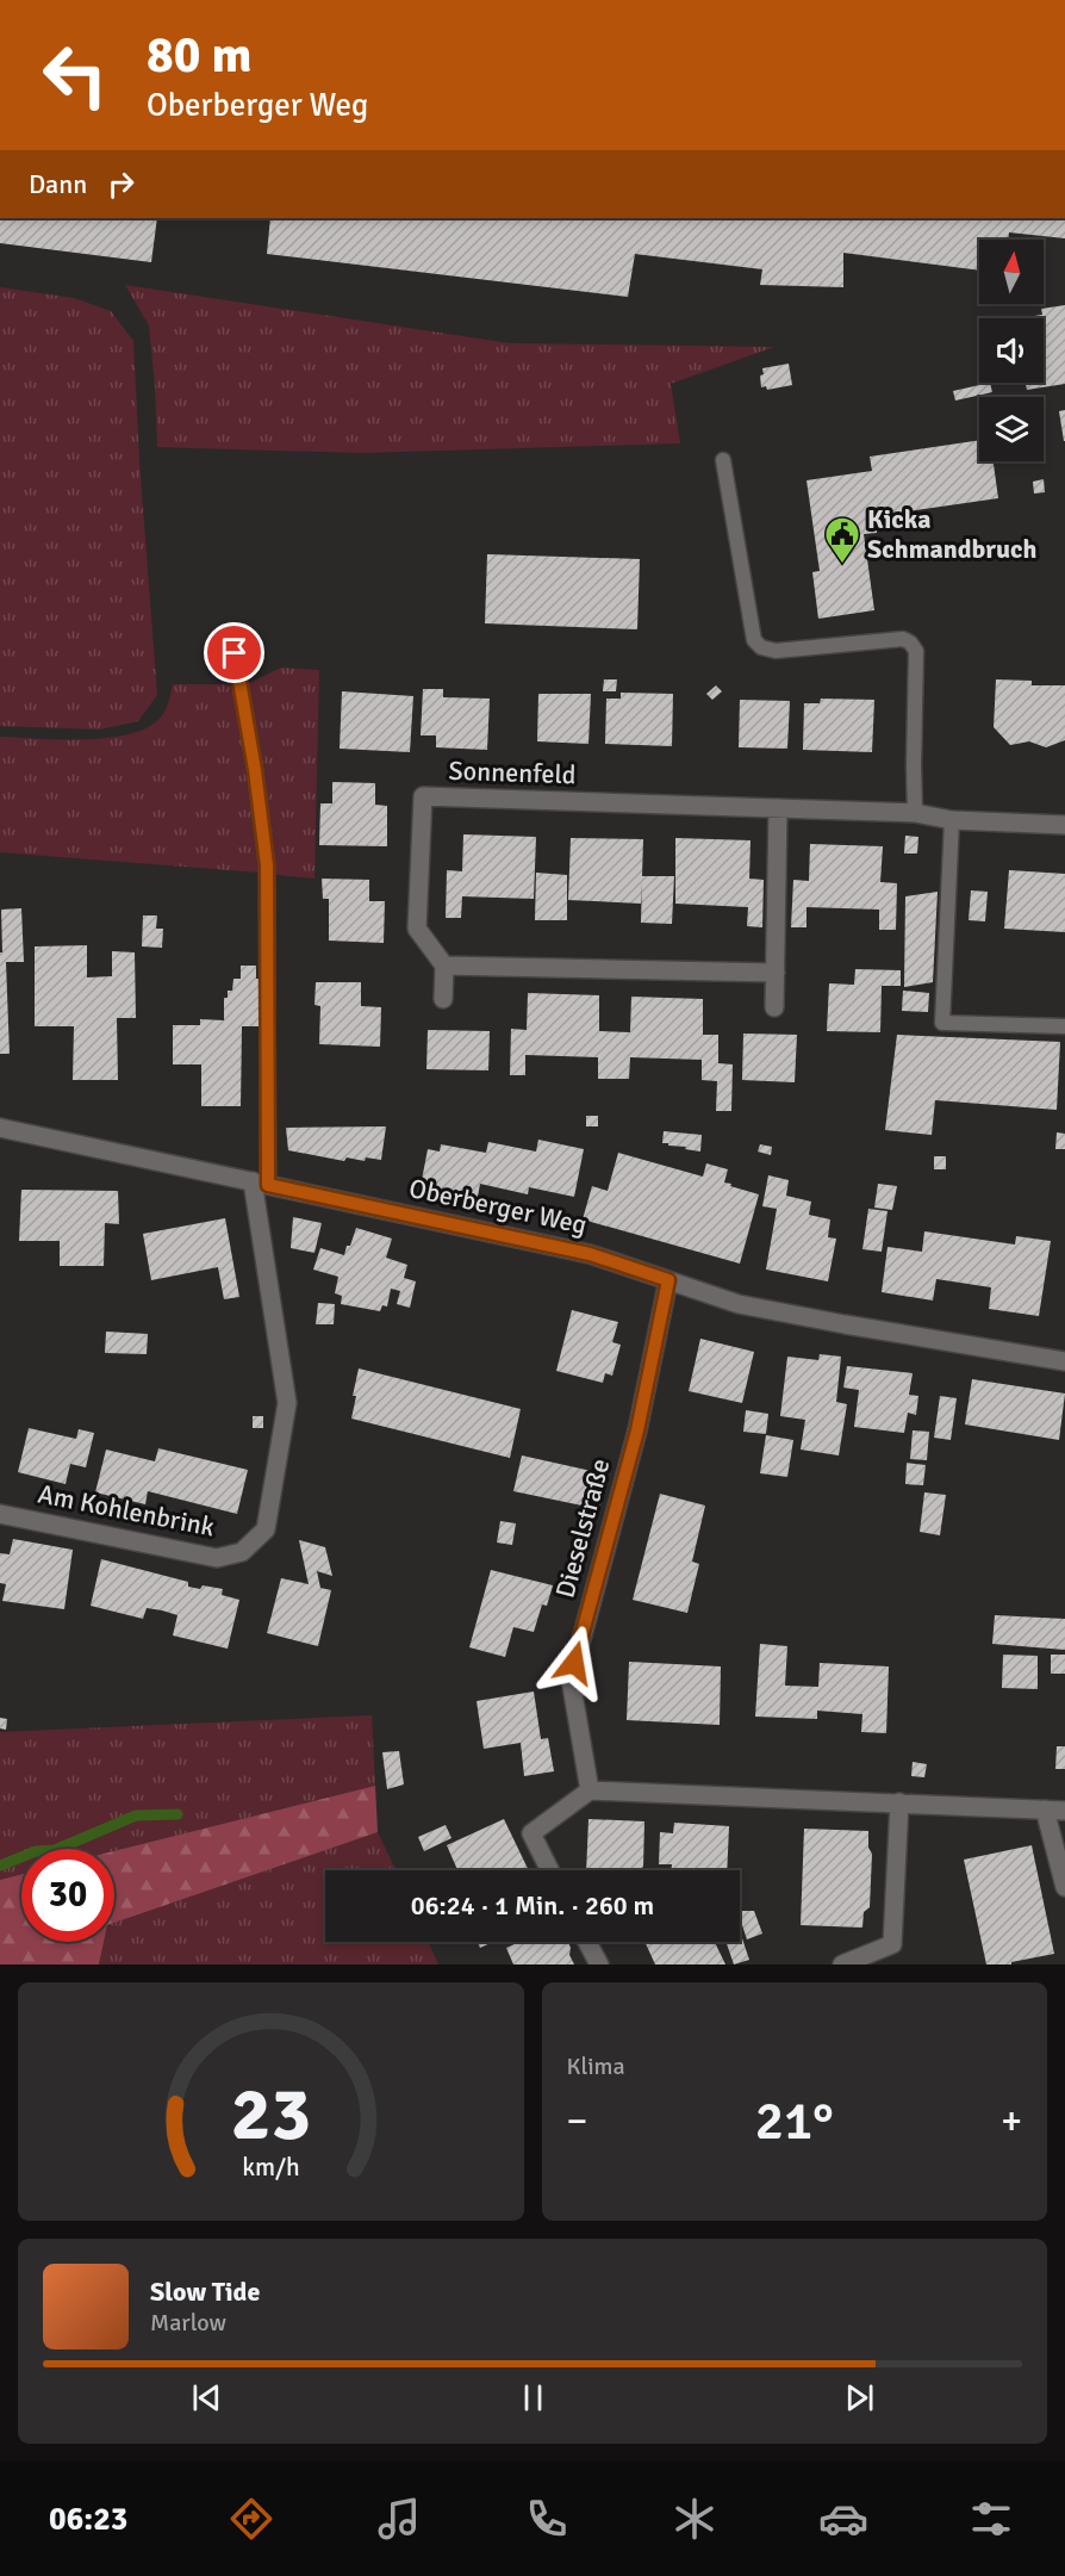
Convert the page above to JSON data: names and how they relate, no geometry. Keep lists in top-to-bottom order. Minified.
{"streets":{"street":["Sonnenfeld","Oberberger Weg","Am Kohlenbrink","Dieselstraße"]},"crossings":[["Oberberger Weg","Am Kohlenbrink"],["Oberberger Weg","Dieselstraße"]],"places":{"public building":["Kicka Schmandbruch"]},"north":"top","page":{"turn":["80 m","Oberberger Weg"],"then":"Dann","limit":"30","trip":"06:24 · 1 Min. · 260 m","tile":"Klima","heat":["−","21°","+"],"song":["Slow Tide","Marlow"],"tabs":"06:23","gauge":["23","km/h"]}}
